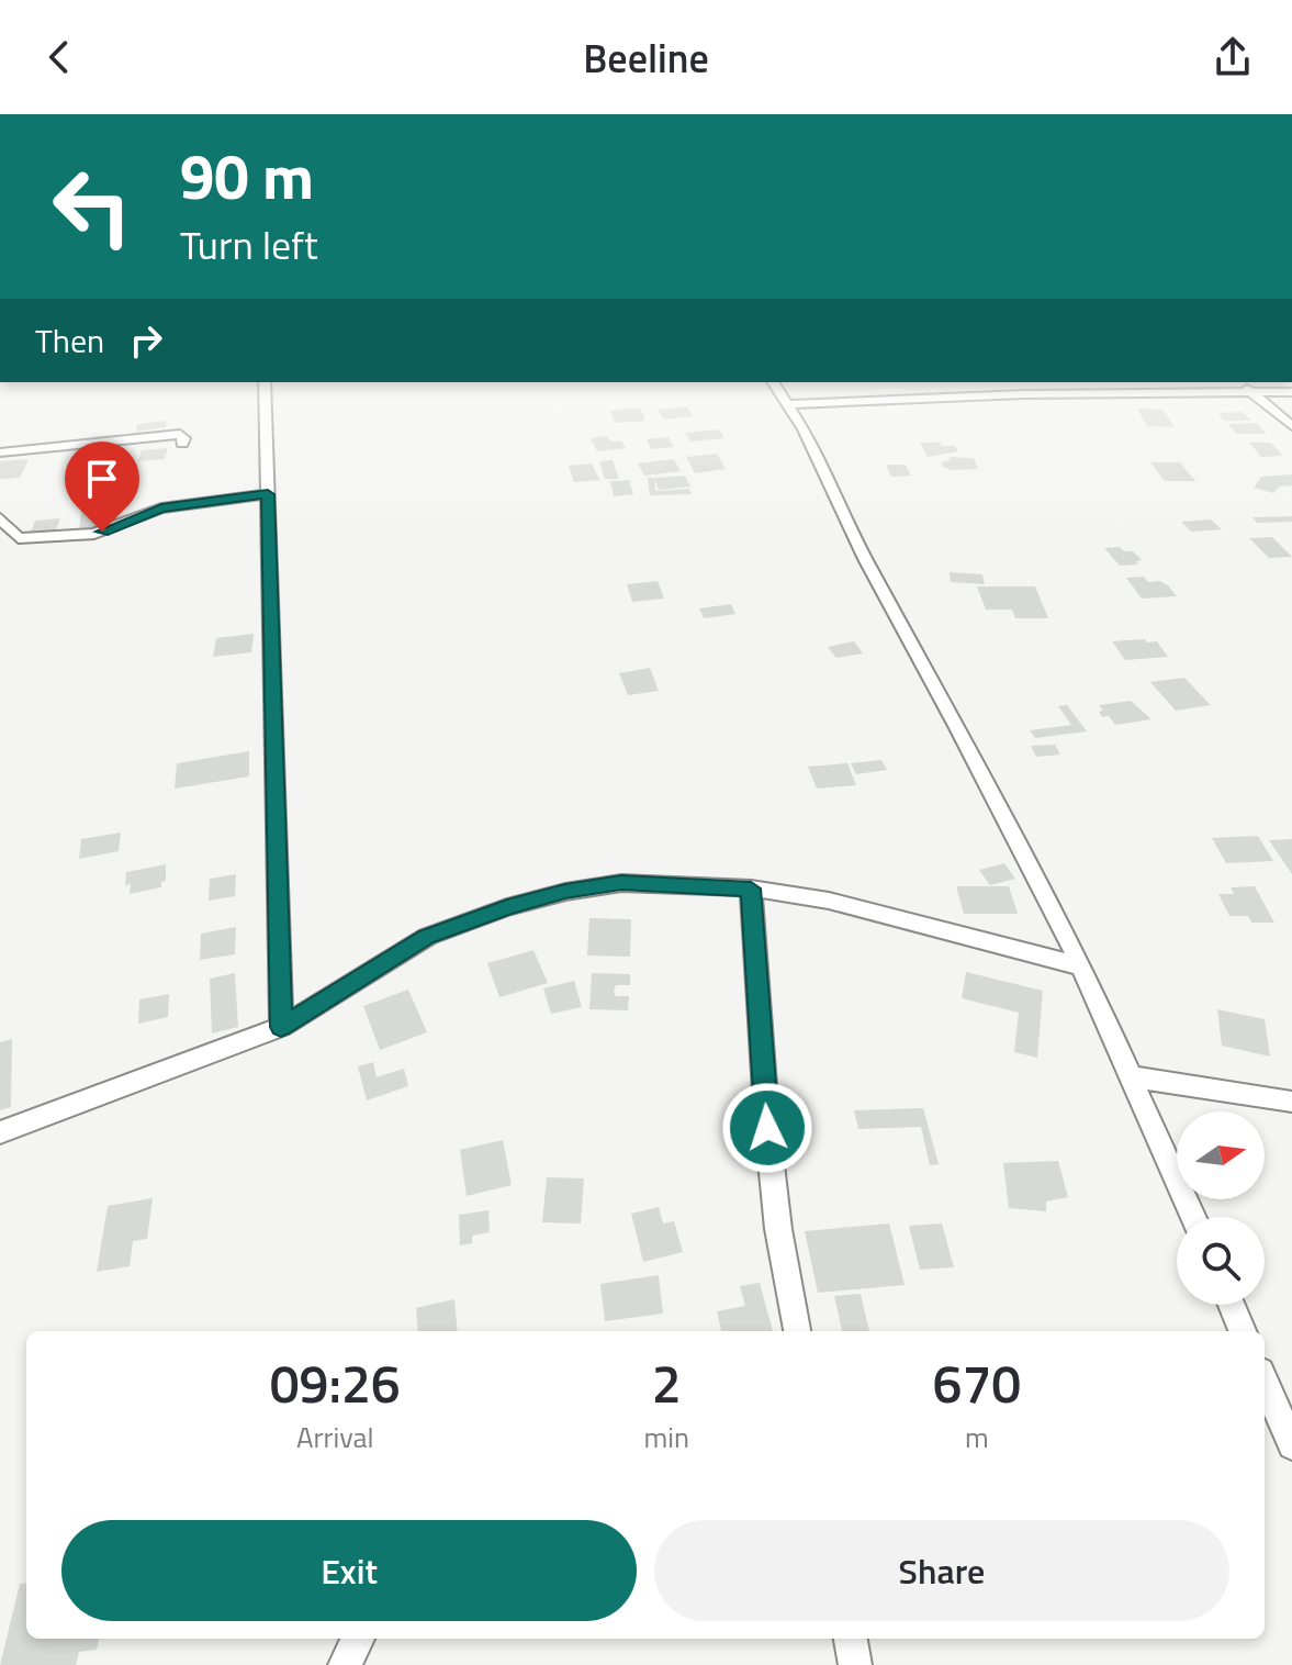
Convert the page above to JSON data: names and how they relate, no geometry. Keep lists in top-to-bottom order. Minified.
{"north":"right","page":{"header":"Beeline","turn":["90 m","Turn left"],"then":"Then","eta":["09:26","Arrival","2","min","670","m"],"buttons":["Exit","Share"]}}
